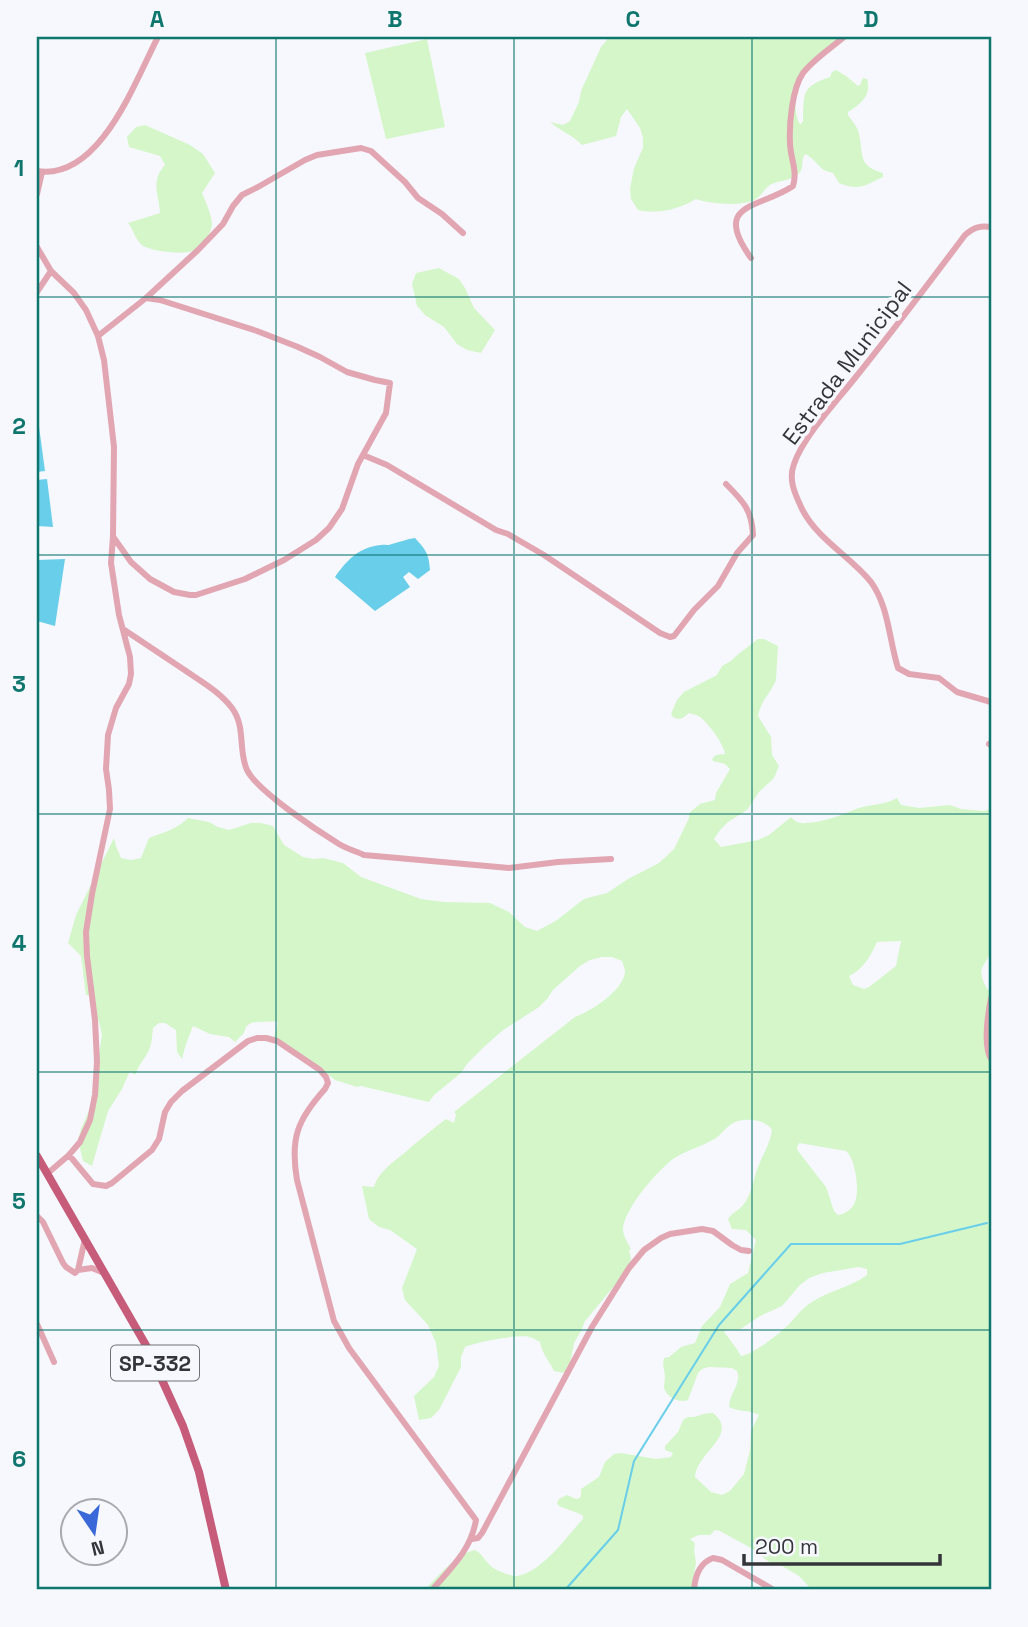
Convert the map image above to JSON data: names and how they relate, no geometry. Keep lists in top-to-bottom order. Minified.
{"streets":{"main road":["SP-332"],"street":["Estrada Municipal"]},"scale_bar":"200 m","north":"bottom","grid":{"columns":["A","B","C","D"],"rows":["1","2","3","4","5","6"]}}
